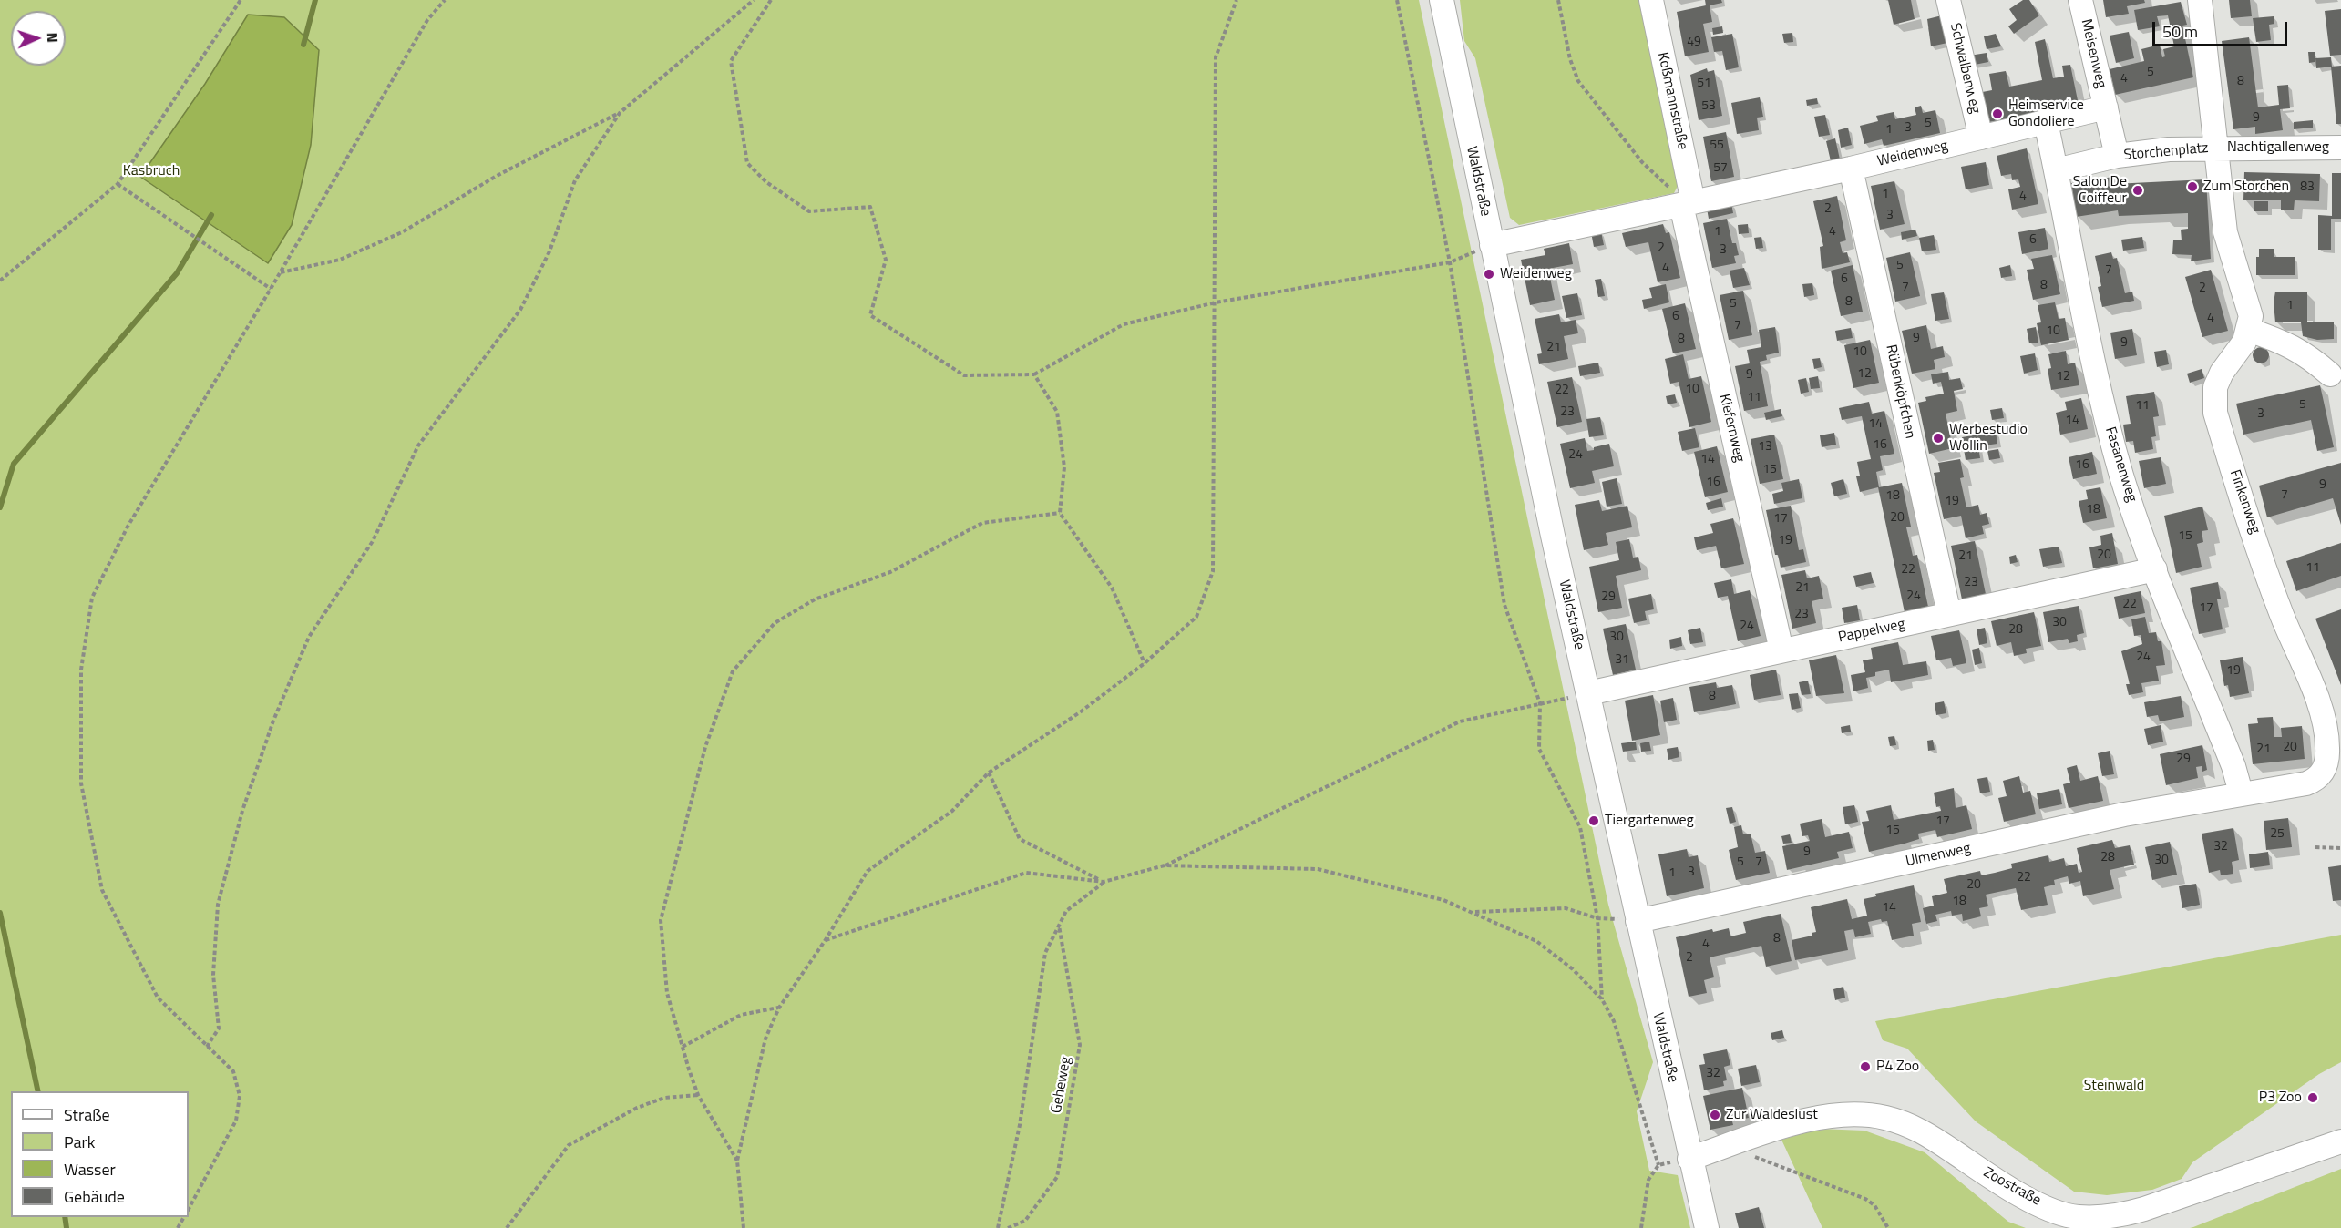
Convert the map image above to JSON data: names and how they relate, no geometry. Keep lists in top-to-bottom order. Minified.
{"streets":{"street":["Meisenweg","Schwalbenweg","Koßmannstraße","Nachtigallenweg","Storchenplatz","Weidenweg","Waldstraße","Rübenköpfchen","Kiefernweg","Fasanenweg","Finkenweg","Pappelweg","Ulmenweg","Zoostraße"],"path":["Geheweg"]},"crossings":[["Meisenweg","Storchenplatz"],["Schwalbenweg","Weidenweg"],["Koßmannstraße","Weidenweg"],["Koßmannstraße","Kiefernweg"],["Nachtigallenweg","Storchenplatz"],["Storchenplatz","Fasanenweg"],["Weidenweg","Waldstraße"],["Weidenweg","Rübenköpfchen"],["Weidenweg","Kiefernweg"],["Weidenweg","Fasanenweg"],["Waldstraße","Pappelweg"],["Waldstraße","Ulmenweg"],["Waldstraße","Zoostraße"],["Rübenköpfchen","Pappelweg"],["Kiefernweg","Pappelweg"],["Fasanenweg","Finkenweg"],["Fasanenweg","Pappelweg"],["Fasanenweg","Ulmenweg"],["Finkenweg","Ulmenweg"]],"parks":["Kasbruch","Steinwald"],"places":["Heimservice Gondoliere","Zum Storchen","Salon De Coiffeur","Weidenweg","Werbestudio Wollin","Tiergartenweg","P4 Zoo","P3 Zoo","Zur Waldeslust"],"house_numbers":["49","5","4","8","51","53","9","5","3","1","55","57","83","1","4","2","3","1","4","6","2","3","5","4","7","6","8","7","2","8","5","1","6","4","7","10","9","8","9","21","10","12","9","12","10","22","11","5","11","23","3","14","14","16","13","24","14","16","15","16","9","7","18","19","18","20","17","15","19","20","21","11","22","23","21","24","29","22","17","23","30","24","28","30","24","31","19","8","20","21","29","17","15","25","32","9","28","30","5","7","3","1","22","20","18","14","8","4","2","32"],"legend":["Straße","Park","Wasser","Gebäude"],"scale_bar":"50 m","north":"right"}
